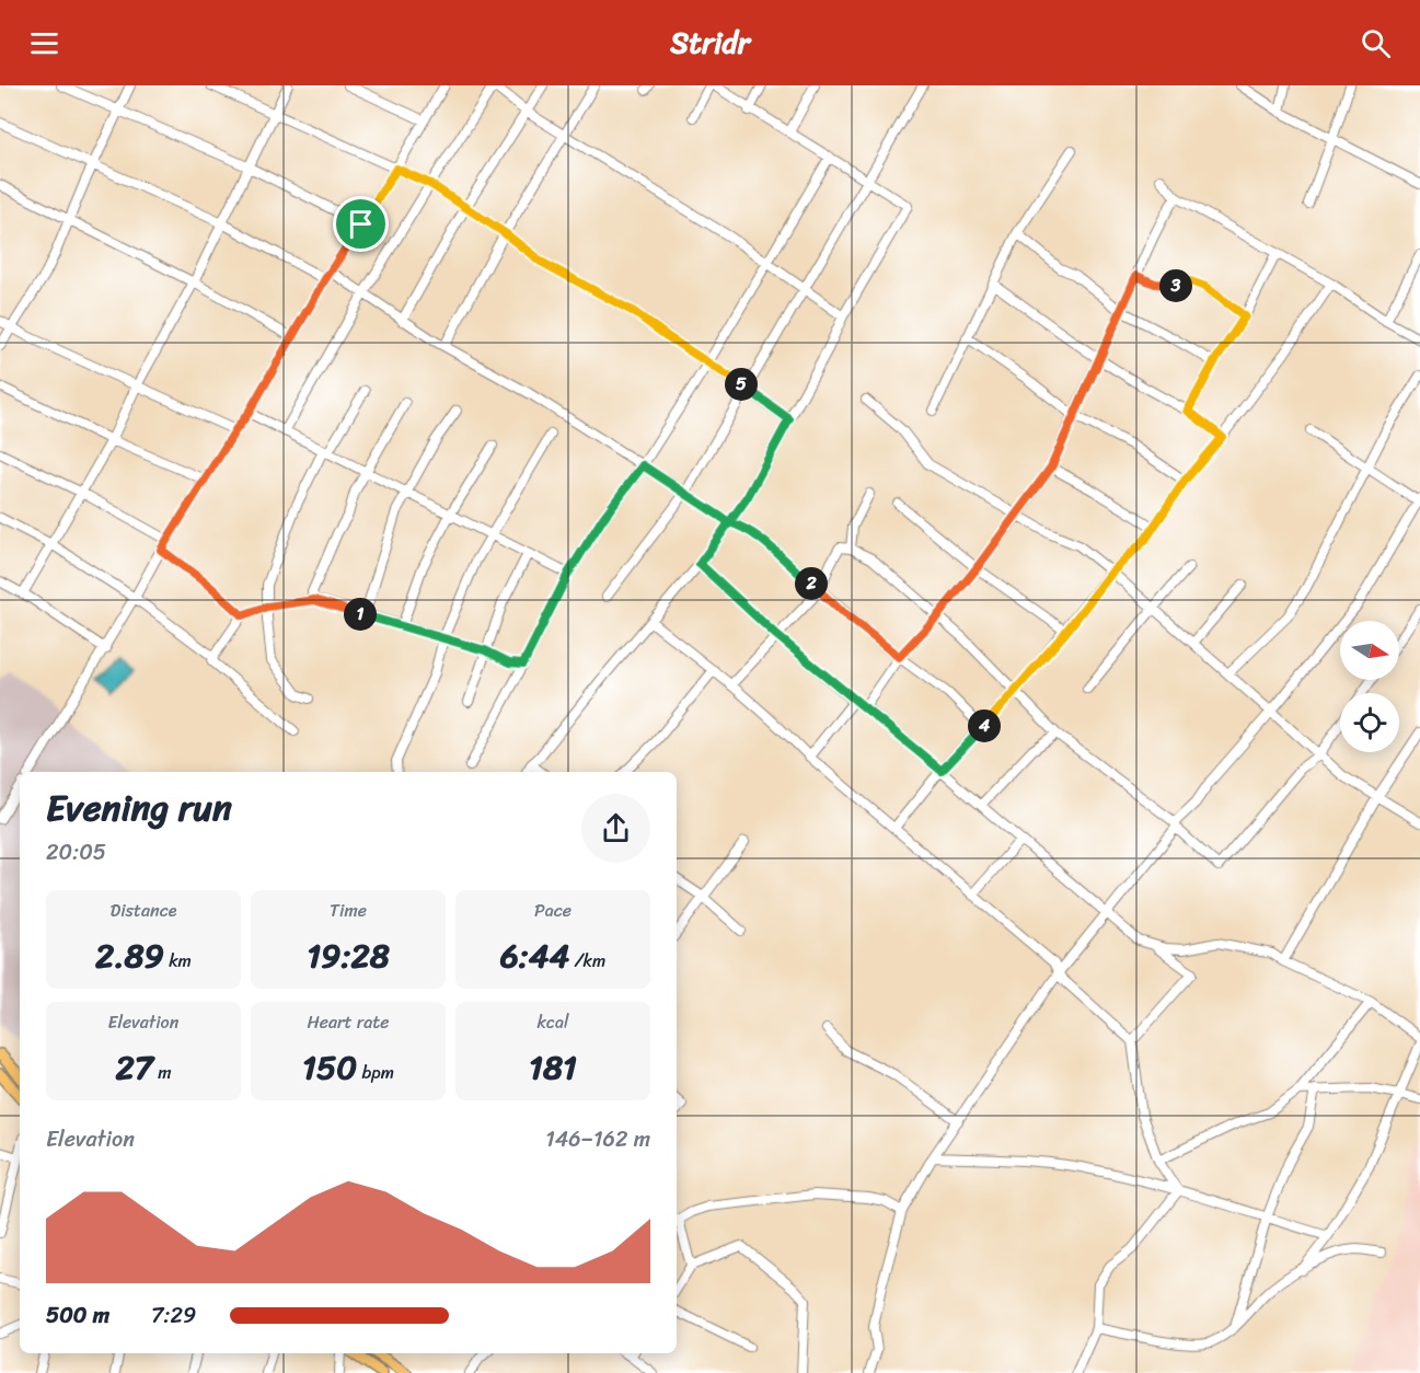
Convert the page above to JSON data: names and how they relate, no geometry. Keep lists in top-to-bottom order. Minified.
{"north":"right","page":{"header":"Stridr","pins":["3","5","2","1","4"],"heading":["Evening run","20:05"],"stats":[["Distance","2.89 km"],["Time","19:28"],["Pace","6:44 /km"],["Elevation","27 m"],["Heart rate","150 bpm"],["kcal","181"]],"chart":["Elevation","146–162 m"],"list":[{"name":"500 m","note":"7:29"}]}}
